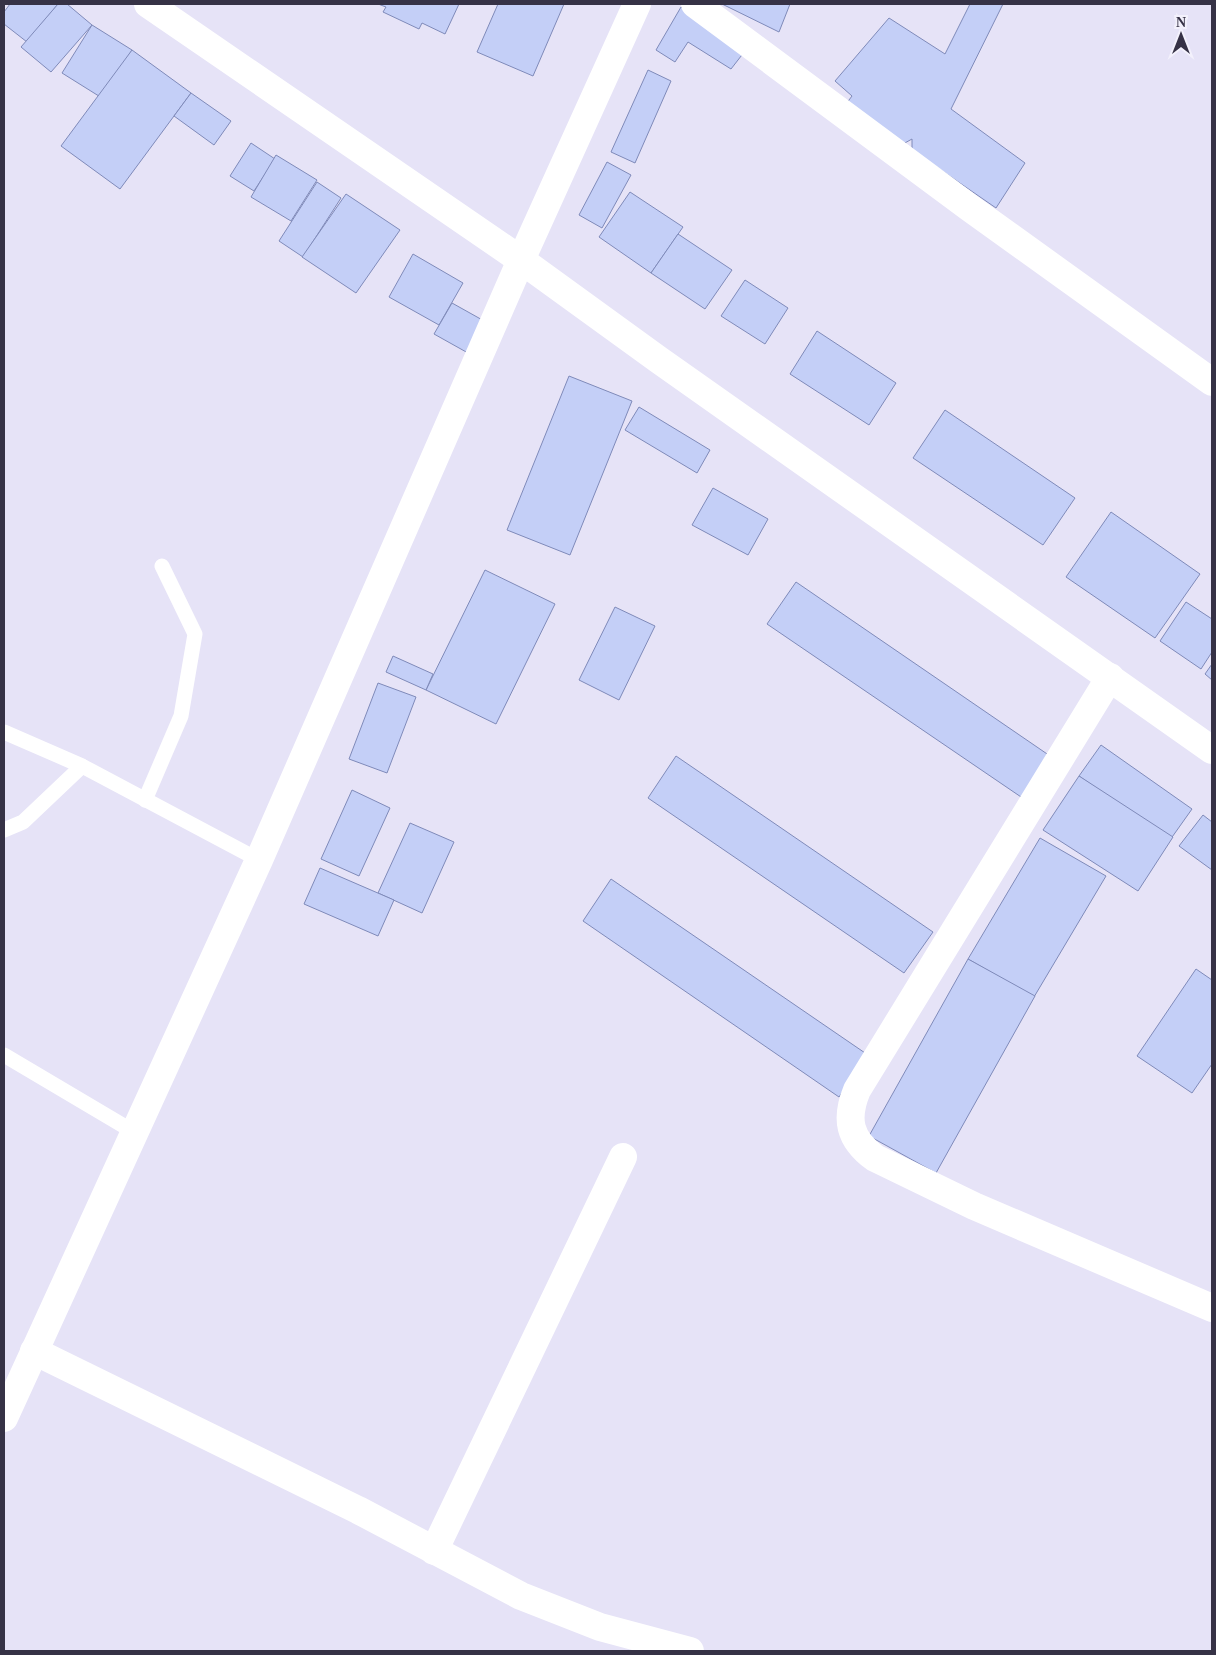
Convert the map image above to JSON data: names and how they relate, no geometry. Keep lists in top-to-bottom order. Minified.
{"north":"top"}
